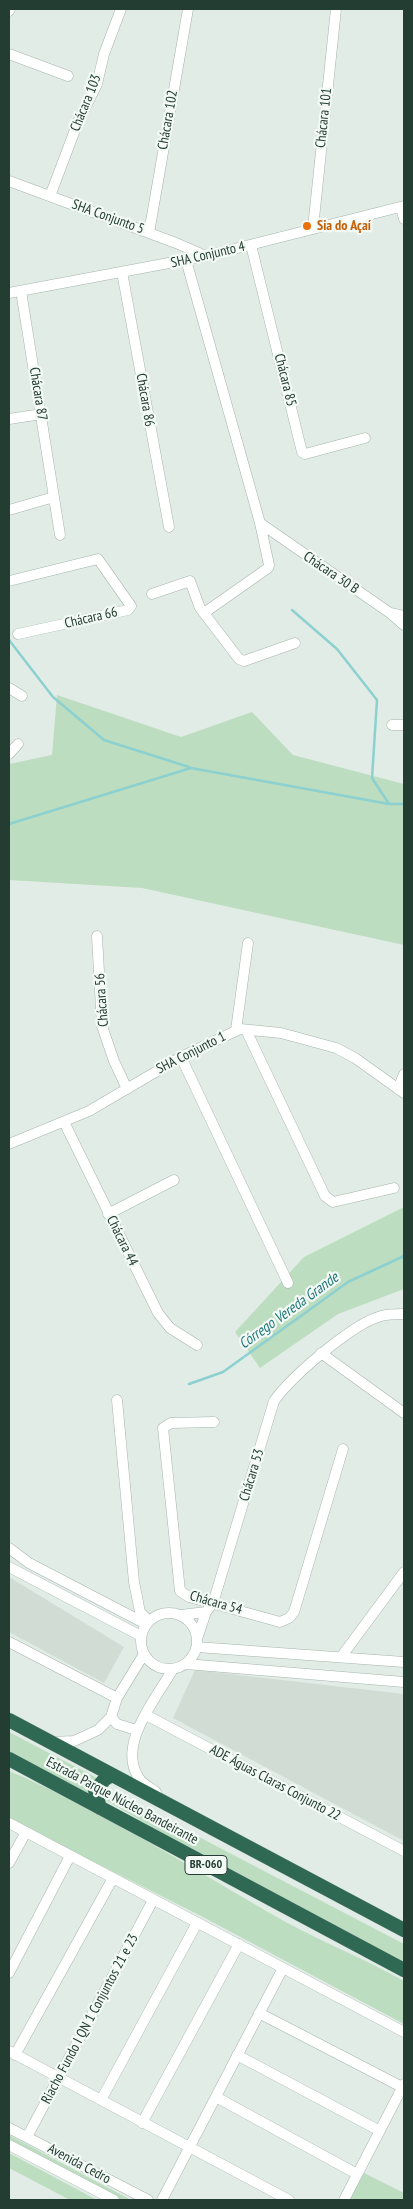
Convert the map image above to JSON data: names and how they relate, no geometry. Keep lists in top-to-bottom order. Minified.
{"streets":{"highway":["Estrada Parque Núcleo Bandeirante","BR-060"],"street":["Chácara 103","Chácara 101","Chácara 102","SHA Conjunto 5","SHA Conjunto 4","Chácara 85","Chácara 87","Chácara 86","Chácara 30 B","Chácara 66","Chácara 56","SHA Conjunto 1","Chácara 44","Chácara 53","Chácara 54","ADE Águas Claras Conjunto 22","Riacho Fundo I QN 1 Conjuntos 21 e 23","Avenida Cedro"]},"crossings":[["Chácara 103","SHA Conjunto 5"],["Chácara 101","SHA Conjunto 4"],["Chácara 102","SHA Conjunto 5"],["SHA Conjunto 5","SHA Conjunto 4"],["SHA Conjunto 4","Chácara 85"],["SHA Conjunto 4","Chácara 87"],["SHA Conjunto 4","Chácara 86"],["Chácara 56","SHA Conjunto 1"],["SHA Conjunto 1","Chácara 44"],["Chácara 53","Chácara 54"],["Riacho Fundo I QN 1 Conjuntos 21 e 23","Avenida Cedro"]],"water":["Córrego Vereda Grande"],"places":["Sia do Açaí"]}
